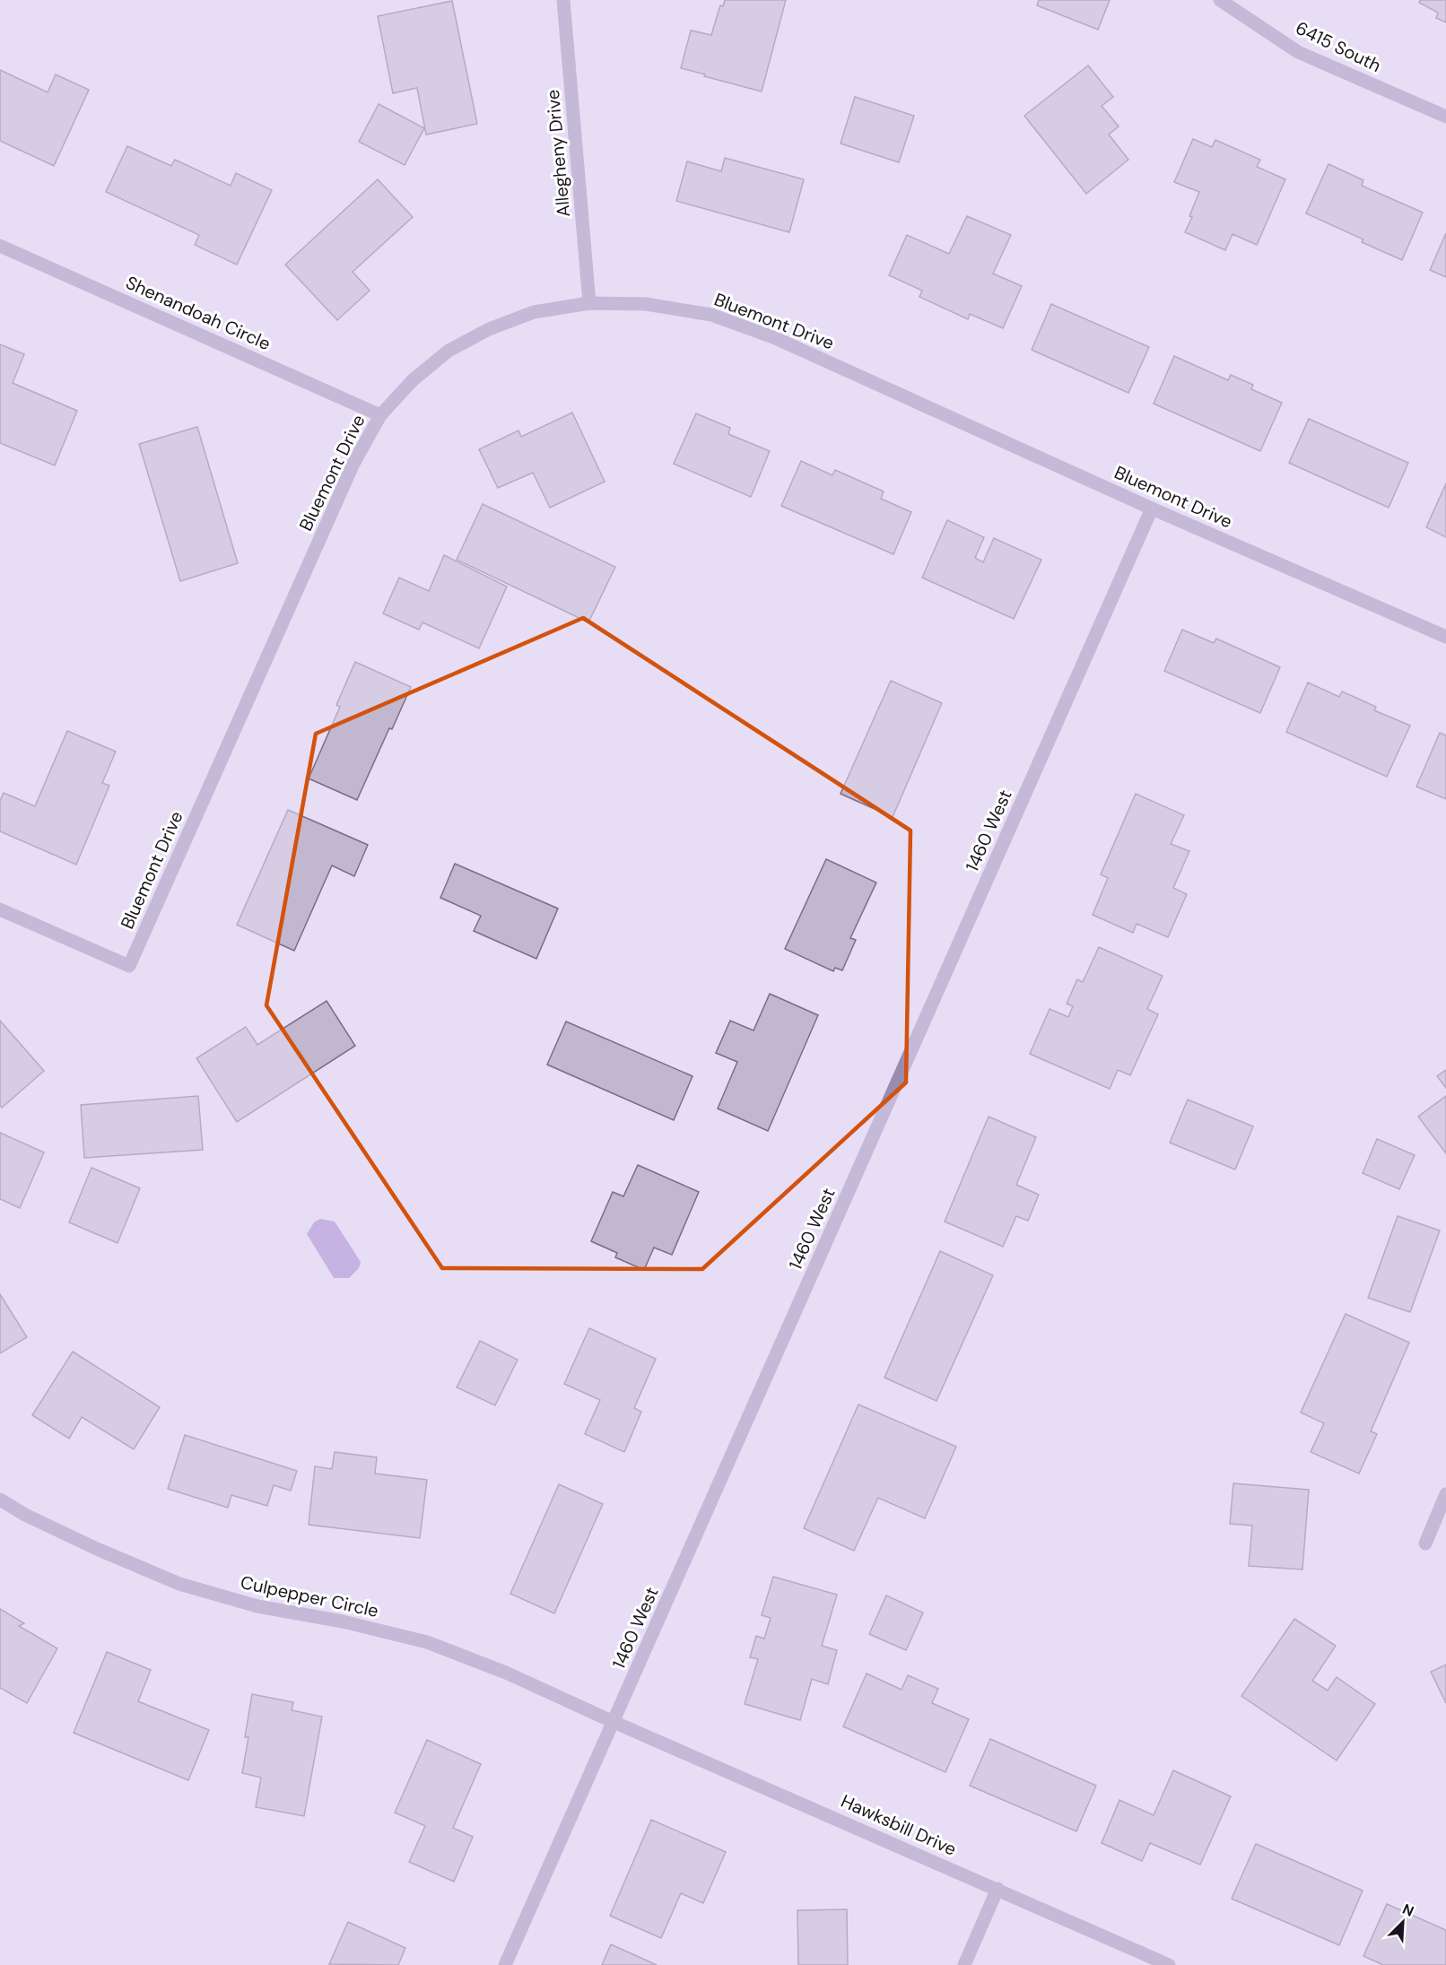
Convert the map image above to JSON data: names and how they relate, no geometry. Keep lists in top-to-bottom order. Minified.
{"streets":{"street":["6415 South","Allegheny Drive","Shenandoah Circle","Bluemont Drive","1460 West","Culpepper Circle","Hawksbill Drive"]},"crossings":[["Allegheny Drive","Bluemont Drive"],["Shenandoah Circle","Bluemont Drive"],["Bluemont Drive","1460 West"],["1460 West","Culpepper Circle"],["1460 West","Hawksbill Drive"],["Culpepper Circle","Hawksbill Drive"]],"north":"top right"}
